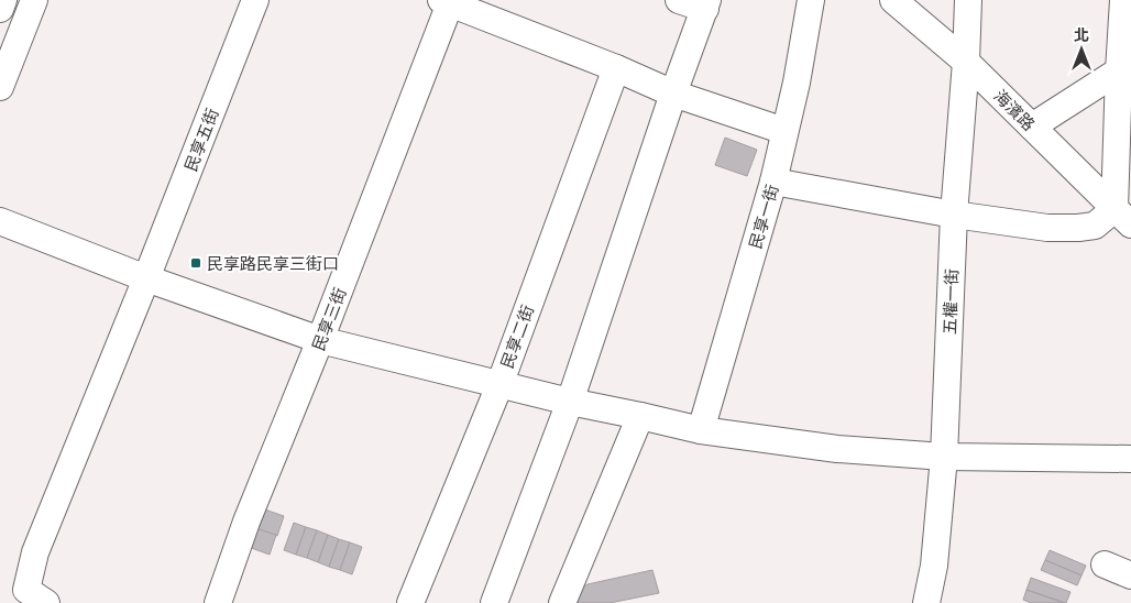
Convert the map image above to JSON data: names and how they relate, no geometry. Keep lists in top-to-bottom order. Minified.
{"streets":{"street":["海濱路","民享五街","民享一街","五權一街","民享三街","民享二街"]},"crossings":[["海濱路","五權一街"]],"places":{"transit":["民享路民享三街口"]},"north":"top"}
